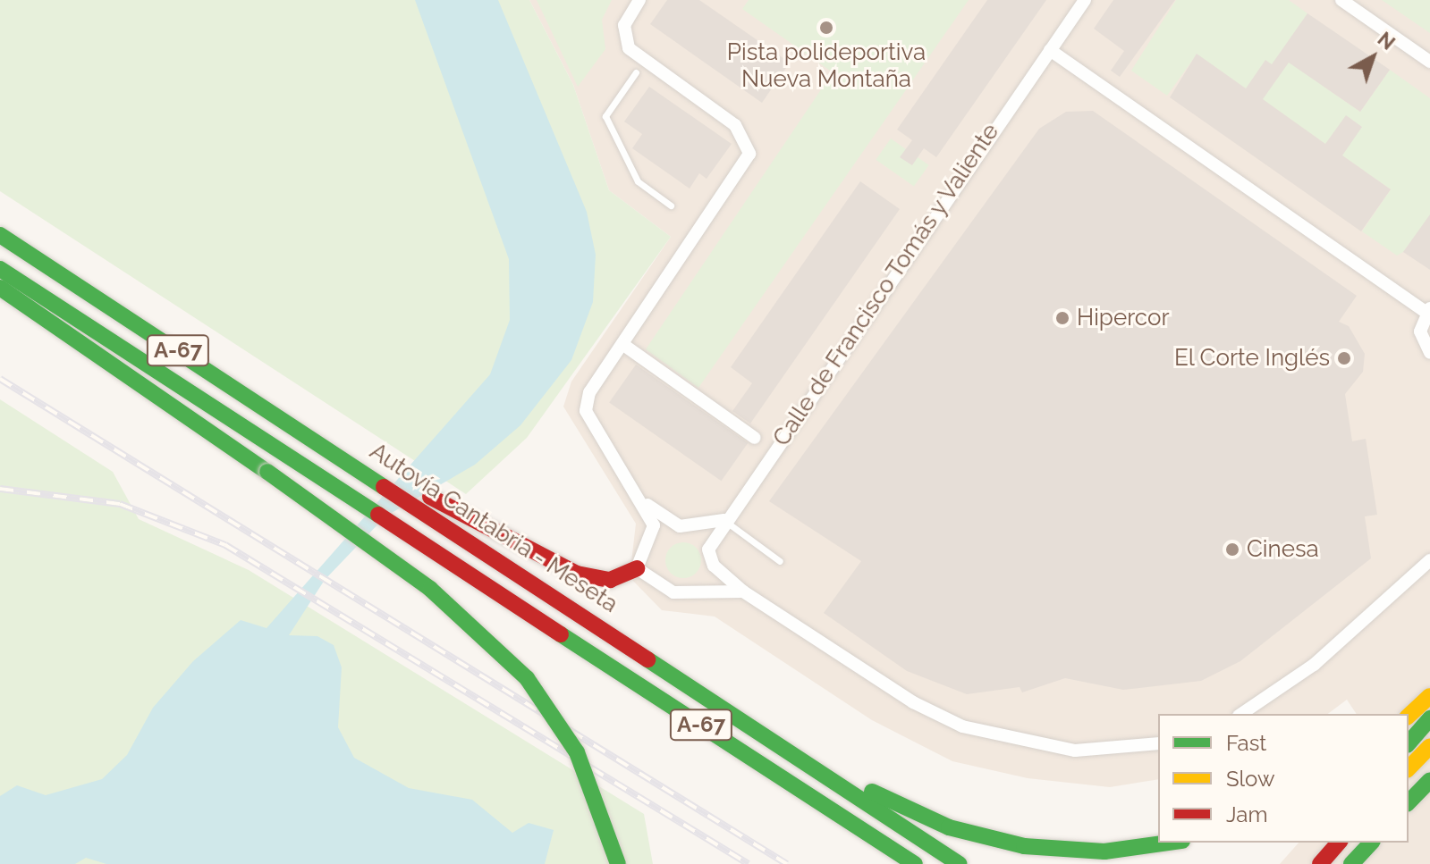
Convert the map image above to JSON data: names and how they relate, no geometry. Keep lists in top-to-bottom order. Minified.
{"streets":{"highway":["A-67","Autovía Cantabria - Meseta"],"street":["Calle de Francisco Tomás y Valiente"]},"places":["Pista polideportiva Nueva Montaña","Hipercor","El Corte Inglés","Cinesa"],"legend":["Fast","Slow","Jam"],"north":"top right"}
